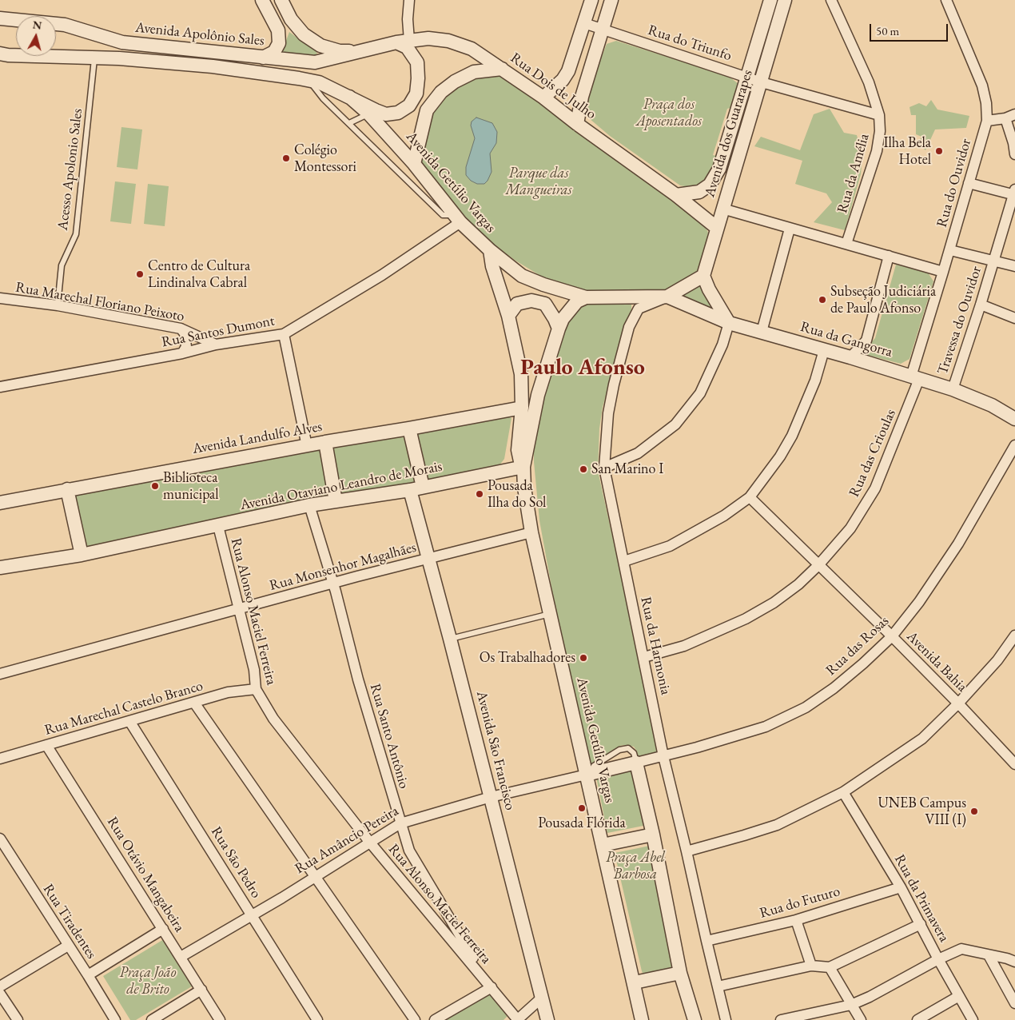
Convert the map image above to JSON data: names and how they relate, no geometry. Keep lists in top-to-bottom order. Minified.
{"streets":{"street":["Avenida Apolônio Sales","Rua do Triunfo","Rua Dois de Julho","Avenida dos Guararapes","Rua da Amélia","Avenida Getúlio Vargas","Rua do Ouvidor","Rua Marechal Floriano Peixoto","Travessa do Ouvidor","Rua Santos Dumont","Rua da Gangorra","Avenida Landulfo Alves","Rua das Crioulas","Avenida Otaviano Leandro de Morais","Rua Monsenhor Magalhães","Rua Alonso Maciel Ferreira","Rua da Harmonia","Rua das Rosas","Avenida Bahia","Rua Marechal Castelo Branco","Rua Santo Antônio","Avenida São Francisco","Rua Amâncio Pereira","Rua São Pedro","Rua Otávio Mangabeira","Rua da Primavera","Rua do Futuro","Rua Tiradentes"],"lane":["Acesso Apolonio Sales"]},"crossings":[["Avenida Apolônio Sales","Rua Dois de Julho"],["Rua do Triunfo","Avenida dos Guararapes"],["Rua do Triunfo","Rua da Amélia"],["Rua Dois de Julho","Avenida dos Guararapes"],["Acesso Apolonio Sales","Rua Marechal Floriano Peixoto"],["Avenida Getúlio Vargas","Rua Santos Dumont"],["Avenida Getúlio Vargas","Rua da Gangorra"],["Avenida Getúlio Vargas","Avenida Landulfo Alves"],["Avenida Getúlio Vargas","Avenida Otaviano Leandro de Morais"],["Avenida Getúlio Vargas","Rua Monsenhor Magalhães"],["Avenida Getúlio Vargas","Rua Amâncio Pereira"],["Rua do Ouvidor","Travessa do Ouvidor"],["Rua do Ouvidor","Rua da Gangorra"],["Rua do Ouvidor","Rua das Crioulas"],["Rua Marechal Floriano Peixoto","Rua Santos Dumont"],["Travessa do Ouvidor","Rua da Gangorra"],["Rua da Gangorra","Rua das Crioulas"],["Rua da Gangorra","Rua da Harmonia"],["Avenida Landulfo Alves","Avenida São Francisco"],["Rua das Crioulas","Rua da Harmonia"],["Rua das Crioulas","Avenida Bahia"],["Avenida Otaviano Leandro de Morais","Rua Alonso Maciel Ferreira"],["Avenida Otaviano Leandro de Morais","Rua Santo Antônio"],["Avenida Otaviano Leandro de Morais","Avenida São Francisco"],["Rua Monsenhor Magalhães","Rua Alonso Maciel Ferreira"],["Rua Monsenhor Magalhães","Rua Santo Antônio"],["Rua Monsenhor Magalhães","Avenida São Francisco"],["Rua Alonso Maciel Ferreira","Rua Marechal Castelo Branco"],["Rua Alonso Maciel Ferreira","Rua Santo Antônio"],["Rua Alonso Maciel Ferreira","Rua Amâncio Pereira"],["Rua da Harmonia","Rua das Rosas"],["Rua da Harmonia","Rua do Futuro"],["Rua das Rosas","Avenida Bahia"],["Rua das Rosas","Rua Amâncio Pereira"],["Rua Marechal Castelo Branco","Rua São Pedro"],["Rua Marechal Castelo Branco","Rua Otávio Mangabeira"],["Rua Santo Antônio","Rua Amâncio Pereira"],["Avenida São Francisco","Rua Amâncio Pereira"],["Rua Amâncio Pereira","Rua São Pedro"],["Rua Amâncio Pereira","Rua Otávio Mangabeira"],["Rua da Primavera","Rua do Futuro"]],"districts":["Paulo Afonso"],"parks":["Praça dos Aposentados","Parque das Mangueiras","Praça Abel Barbosa","Praça João de Brito"],"places":["Ilha Bela Hotel","Colégio Montessori","Centro de Cultura Lindinalva Cabral","Subseção Judiciária de Paulo Afonso","San Marino I","Biblioteca municipal","Pousada Ilha do Sol","Os Trabalhadores","Pousada Flórida","UNEB Campus VIII (I)"],"scale_bar":"50 m","north":"top"}
